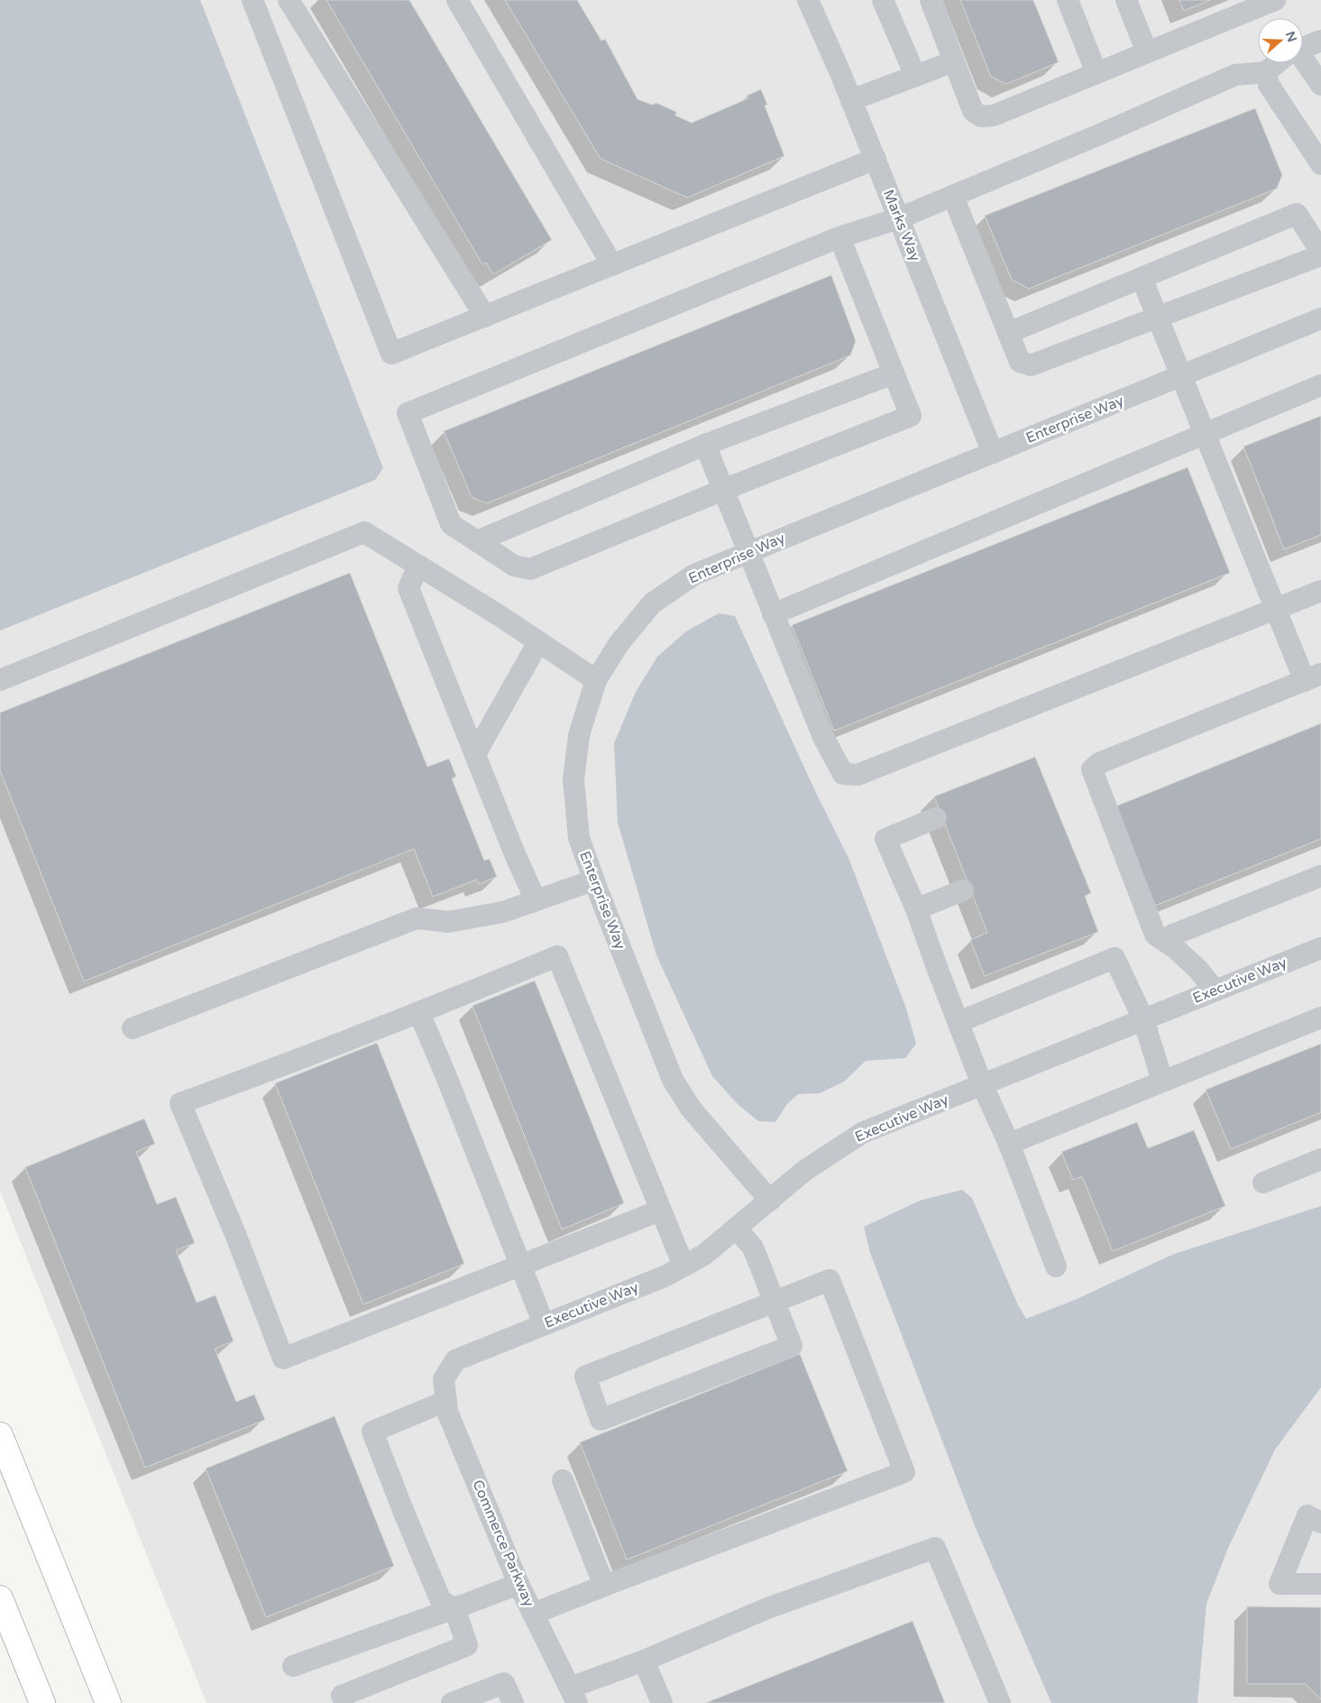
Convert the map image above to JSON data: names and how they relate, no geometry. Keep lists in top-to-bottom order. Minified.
{"streets":{"street":["Marks Way","Enterprise Way","Executive Way","Commerce Parkway"]},"crossings":[["Marks Way","Enterprise Way"],["Enterprise Way","Executive Way"],["Executive Way","Commerce Parkway"]],"north":"right"}
